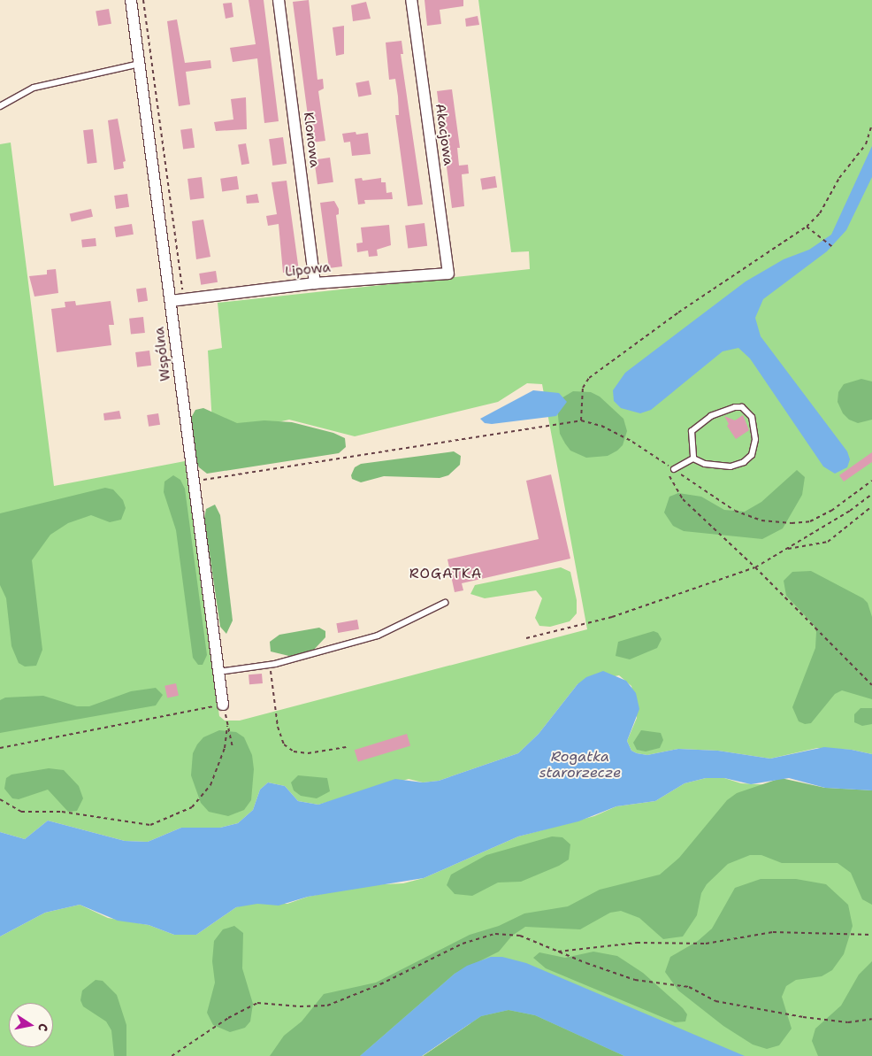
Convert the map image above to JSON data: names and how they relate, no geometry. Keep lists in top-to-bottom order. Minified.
{"streets":{"street":["Akacjowa","Klonowa","Lipowa","Wspólna"]},"crossings":[["Akacjowa","Lipowa"],["Klonowa","Lipowa"],["Lipowa","Wspólna"]],"districts":["ROGATKA"],"water":["Rogatka starorzecze"],"north":"right"}
